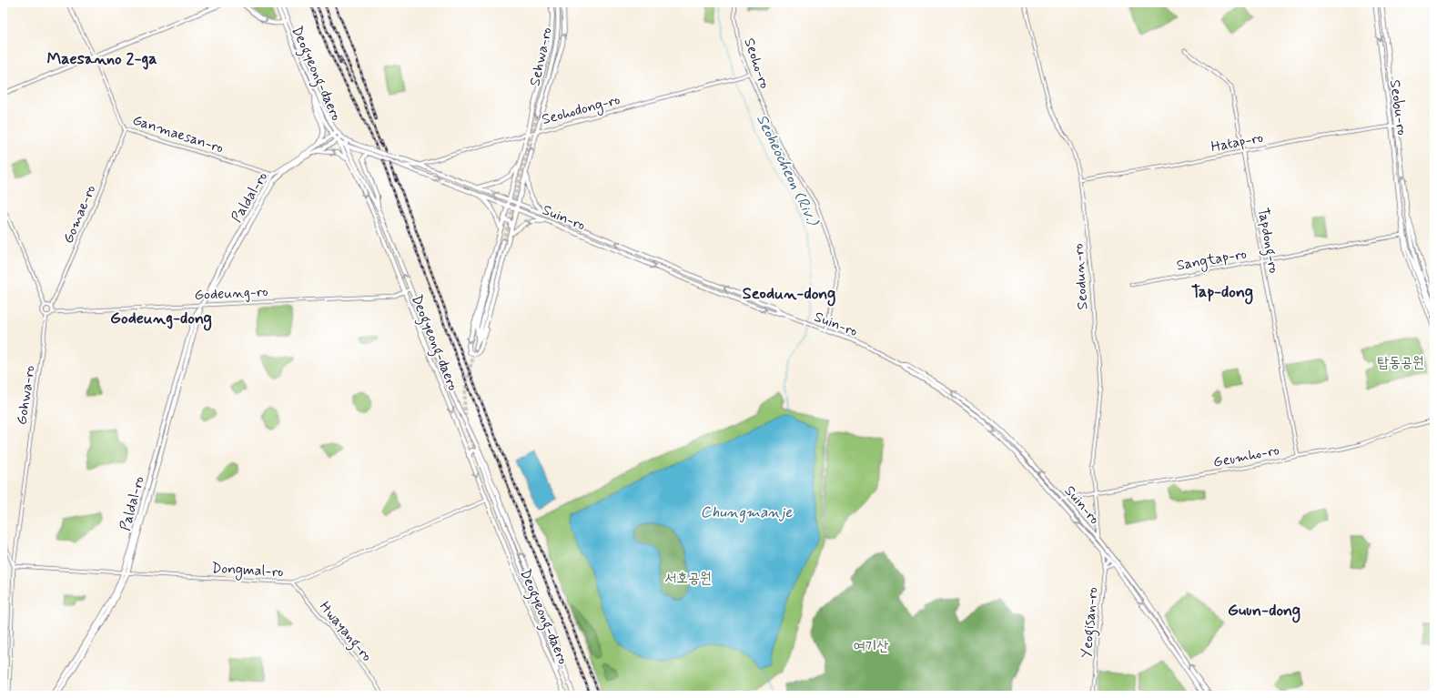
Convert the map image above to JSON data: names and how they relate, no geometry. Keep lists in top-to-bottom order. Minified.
{"streets":{"main road":["Sehwa-ro","Deogyeong-daero","Seobu-ro","Paldal-ro","Suin-ro"],"street":["Seoho-ro","Seohodong-ro","Ganmaesan-ro","Hatap-ro","Gomae-ro","Tapdong-ro","Sangtap-ro","Seodun-ro","Godeung-ro","Gohwa-ro","Geumho-ro","Dongmal-ro","Yeogisan-ro","Hwayang-ro"]},"crossings":[["Seoho-ro","Seohodong-ro"],["Seoho-ro","Suin-ro"],["Deogyeong-daero","Paldal-ro"],["Deogyeong-daero","Suin-ro"],["Deogyeong-daero","Godeung-ro"],["Deogyeong-daero","Dongmal-ro"],["Seobu-ro","Hatap-ro"],["Seobu-ro","Sangtap-ro"],["Seohodong-ro","Suin-ro"],["Ganmaesan-ro","Paldal-ro"],["Ganmaesan-ro","Gomae-ro"],["Hatap-ro","Tapdong-ro"],["Hatap-ro","Seodun-ro"],["Paldal-ro","Suin-ro"],["Paldal-ro","Godeung-ro"],["Paldal-ro","Dongmal-ro"],["Gomae-ro","Godeung-ro"],["Gomae-ro","Gohwa-ro"],["Suin-ro","Seodun-ro"],["Suin-ro","Geumho-ro"],["Suin-ro","Yeogisan-ro"],["Tapdong-ro","Sangtap-ro"],["Tapdong-ro","Geumho-ro"],["Seodun-ro","Geumho-ro"],["Godeung-ro","Gohwa-ro"],["Gohwa-ro","Dongmal-ro"],["Dongmal-ro","Hwayang-ro"]],"districts":["Maesanno 2-ga","Tap-dong","Seodun-dong","Godeung-dong","Guun-dong"],"water":["Seoheocheon (Riv.)","Chungmanje"],"parks":["탑동공원","서호공원","여기산"]}
